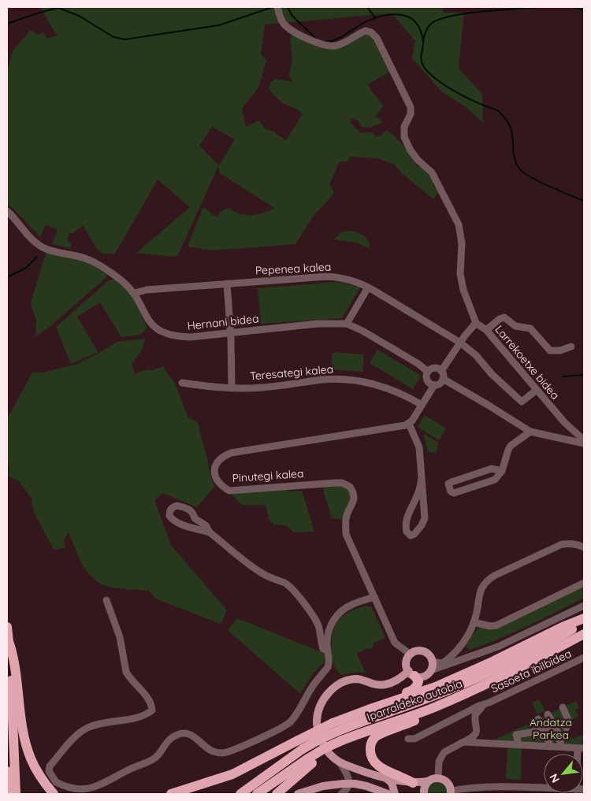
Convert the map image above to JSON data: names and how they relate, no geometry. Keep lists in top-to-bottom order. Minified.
{"streets":{"highway":["Iparraldeko autobia"],"street":["Pepenea kalea","Hernani bidea","Larrekoetxe bidea","Teresategi kalea","Pinutegi kalea","Sasoeta ibilbidea"]},"crossings":[["Pepenea kalea","Hernani bidea"],["Pepenea kalea","Larrekoetxe bidea"]],"parks":["Andatza Parkea"],"north":"bottom left"}
